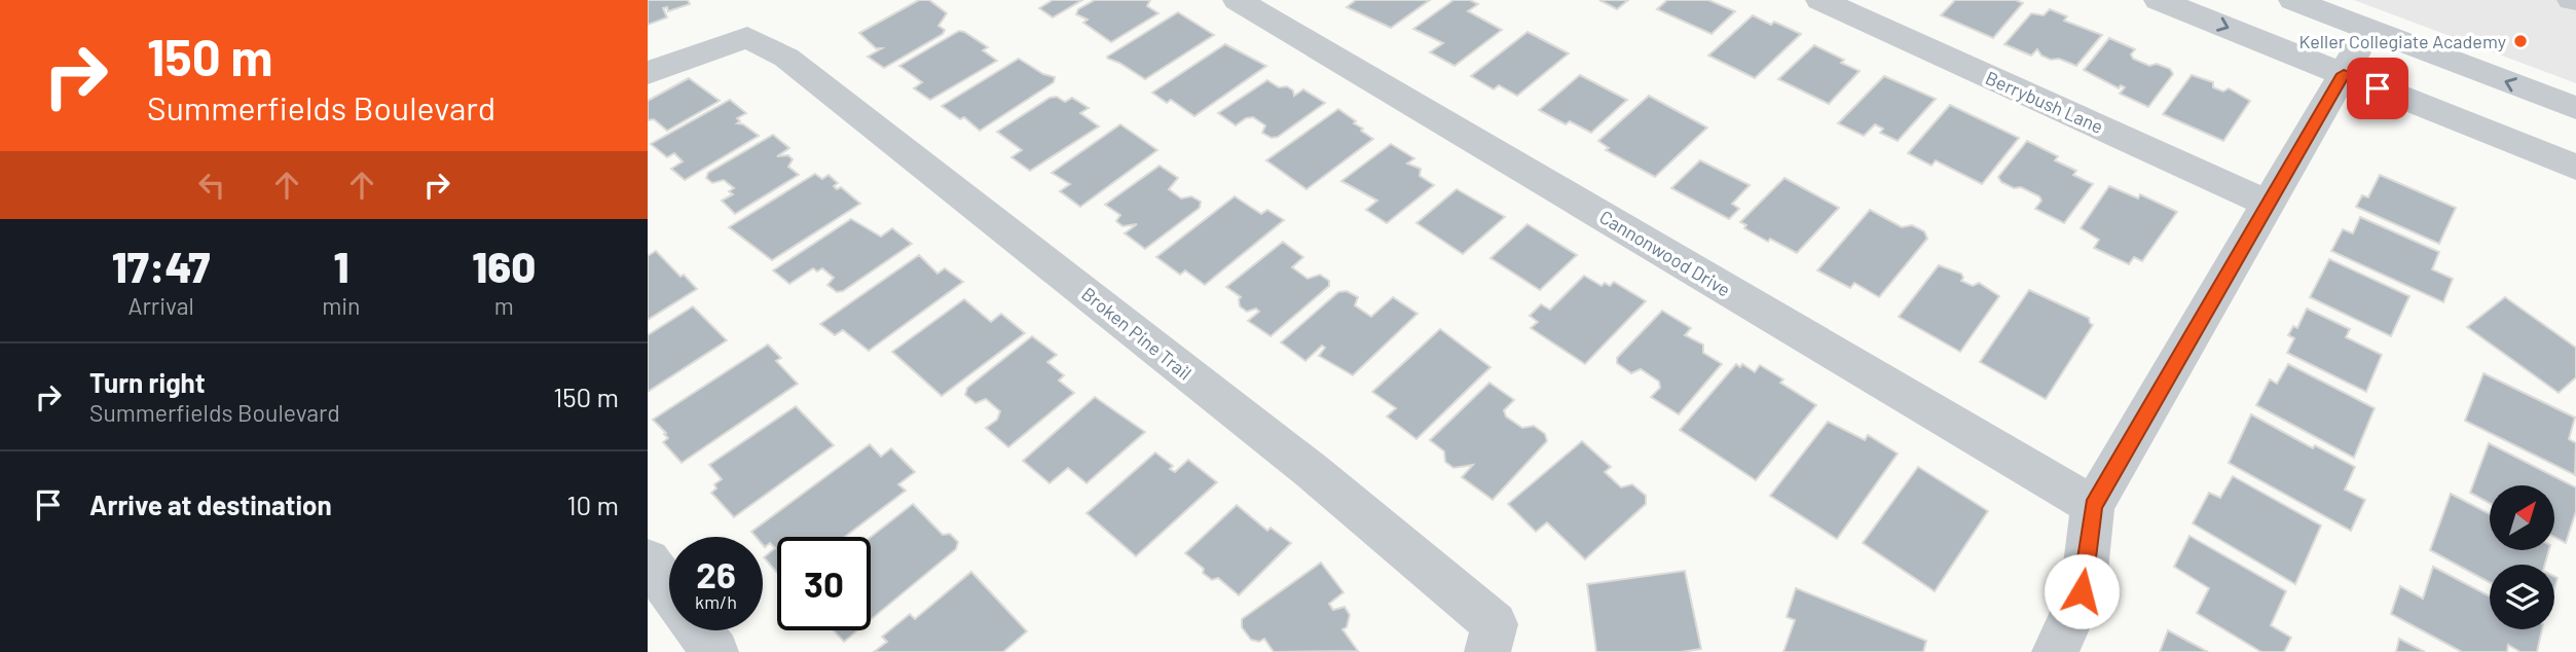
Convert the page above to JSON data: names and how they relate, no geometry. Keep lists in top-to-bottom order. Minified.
{"streets":{"street":["Berrybush Lane","Cannonwood Drive","Broken Pine Trail"]},"places":["Keller Collegiate Academy"],"north":"top right","page":{"turn":["150 m","Summerfields Boulevard"],"eta":["17:47","Arrival","1","min","160","m"],"list":[{"name":"Turn right","note":"Summerfields Boulevard","value":"150 m"},{"name":"Arrive at destination","value":"10 m"}],"speed":"26 km/h","limit":"30"}}
